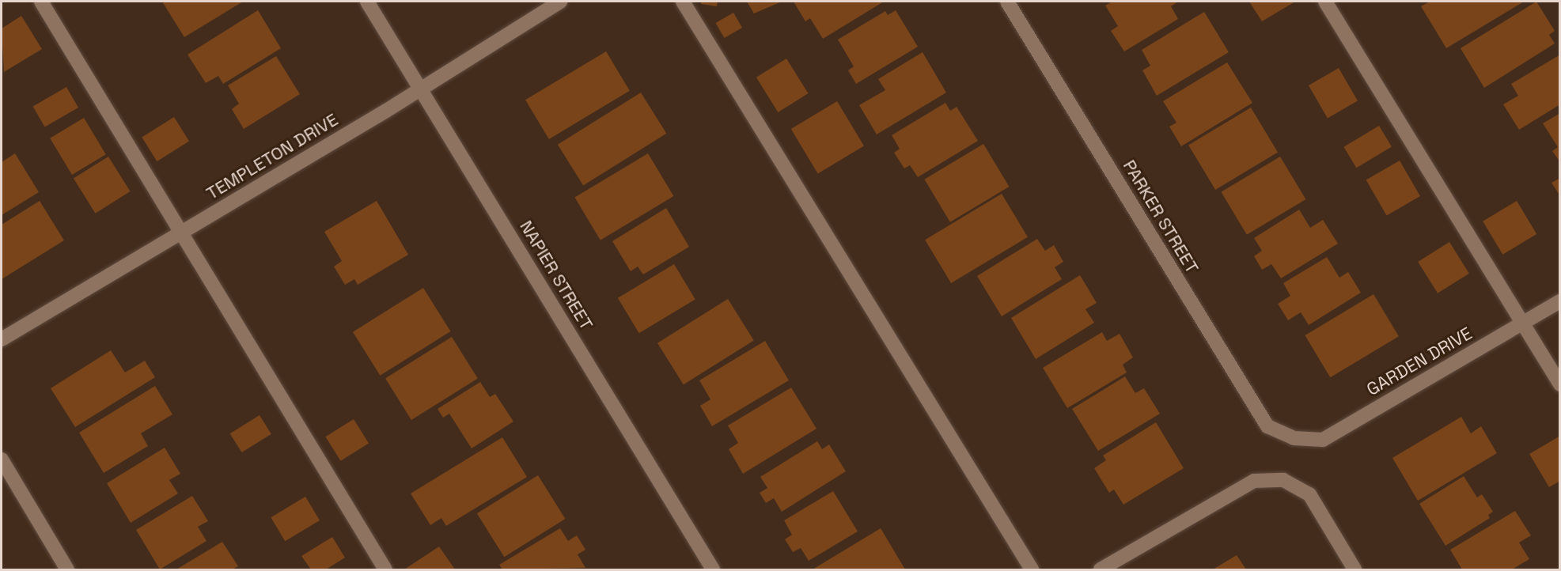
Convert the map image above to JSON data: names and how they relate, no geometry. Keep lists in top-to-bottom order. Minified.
{"streets":{"street":["TEMPLETON DRIVE","PARKER STREET","NAPIER STREET","GARDEN DRIVE"]},"crossings":[["TEMPLETON DRIVE","NAPIER STREET"],["PARKER STREET","GARDEN DRIVE"]]}
